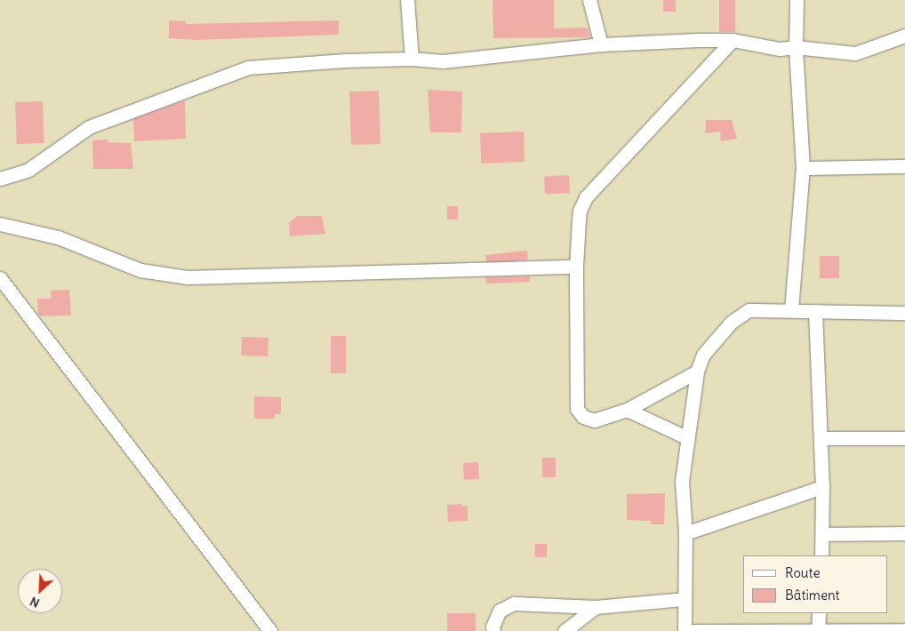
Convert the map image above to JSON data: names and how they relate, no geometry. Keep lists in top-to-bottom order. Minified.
{"legend":["Route","Bâtiment"],"north":"bottom left"}
